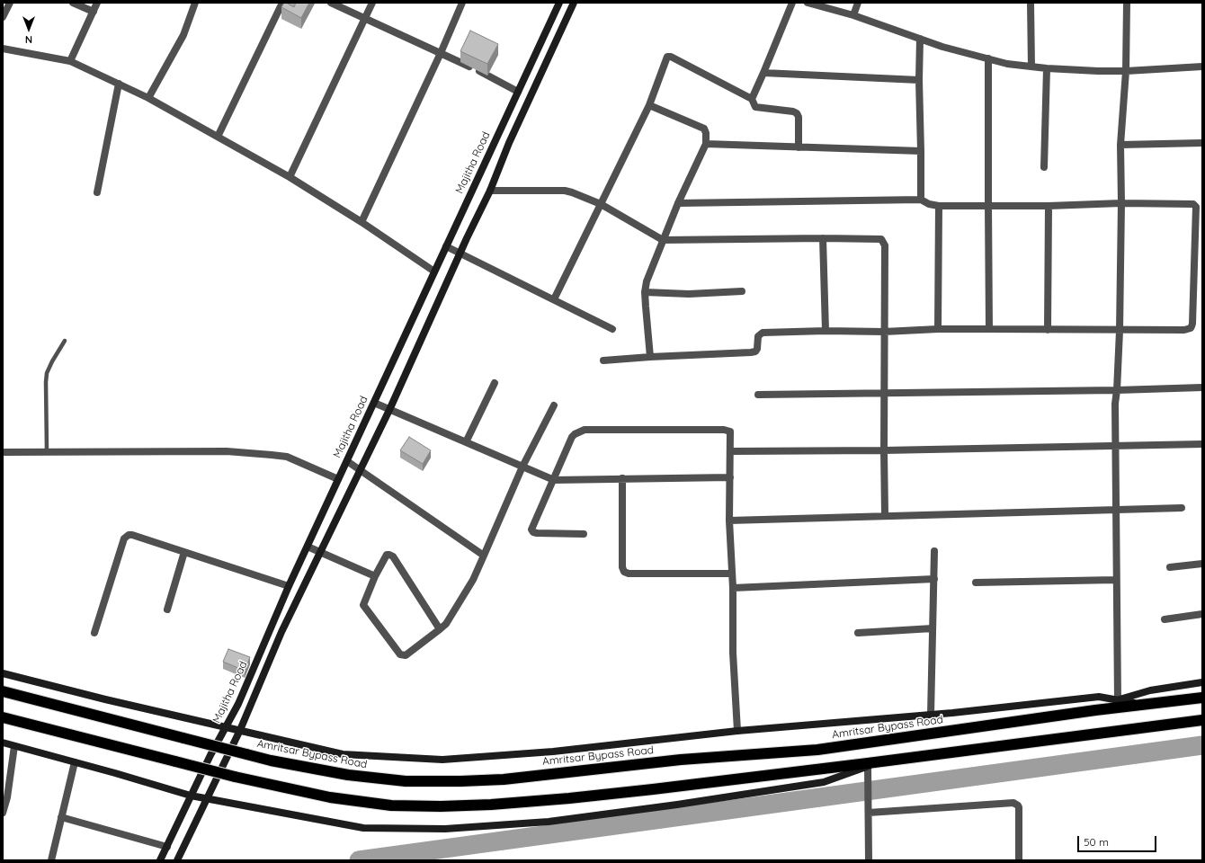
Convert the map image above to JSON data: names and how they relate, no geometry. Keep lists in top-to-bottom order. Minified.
{"streets":{"highway":["Amritsar Bypass Road"],"street":["Majitha Road"]},"scale_bar":"50 m","north":"bottom"}
